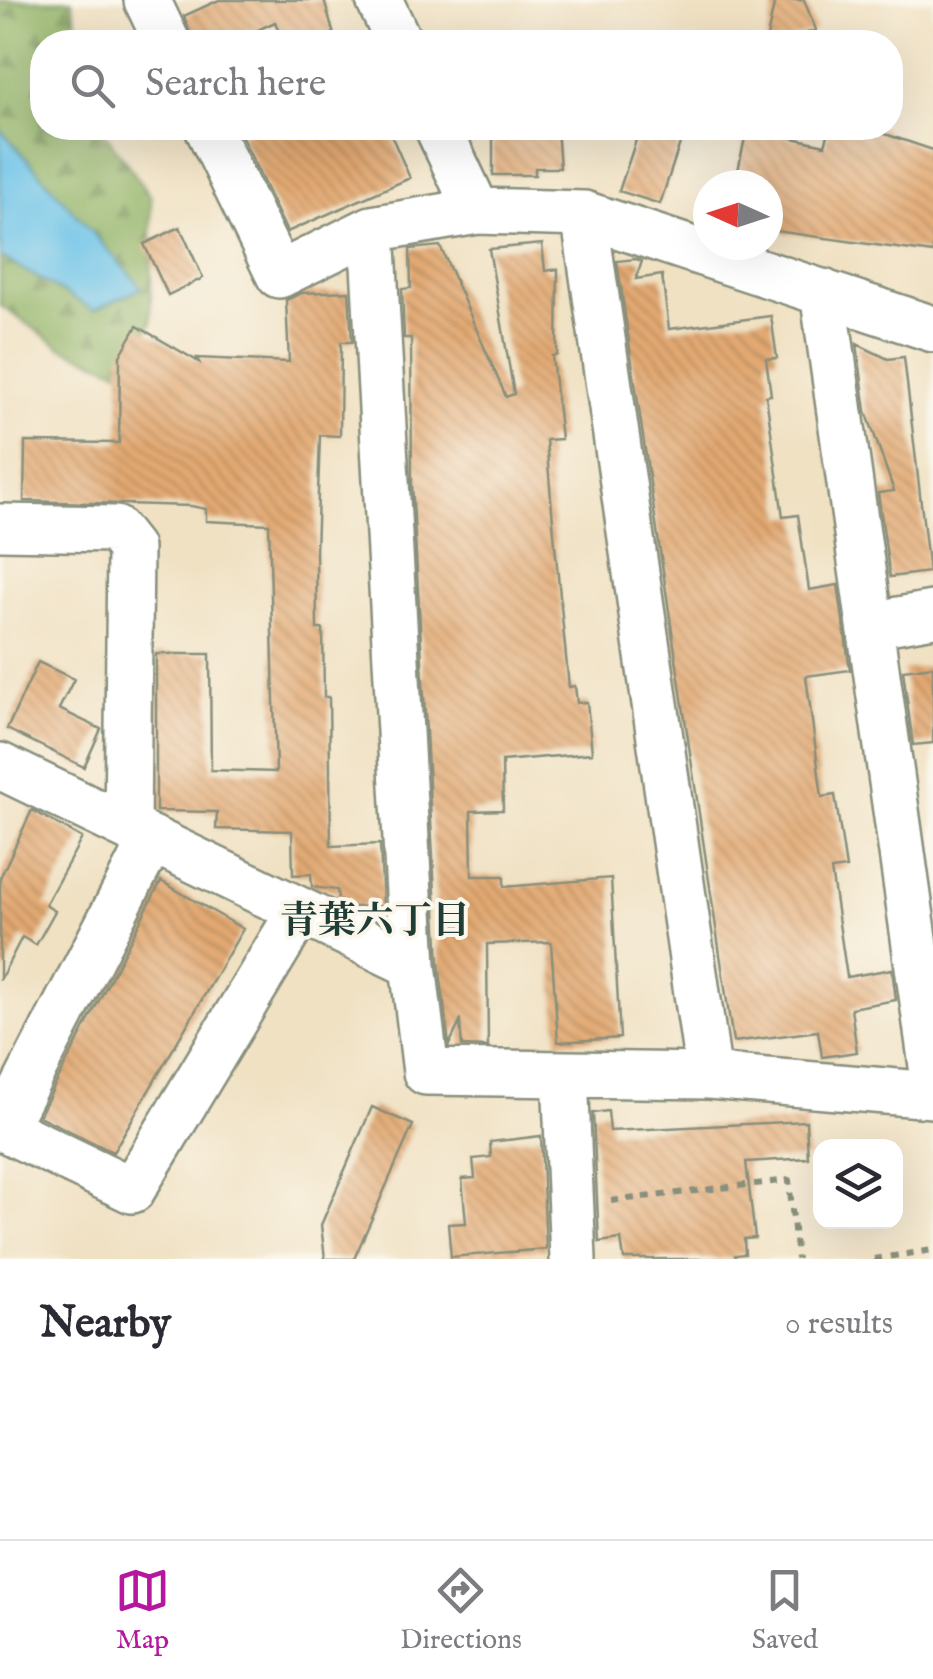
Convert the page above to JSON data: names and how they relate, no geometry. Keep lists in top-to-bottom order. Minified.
{"districts":["青葉六丁目"],"north":"left","page":{"search":"Search here","heading":["Nearby","0 results"],"nav":["Map","Directions","Saved"]}}
